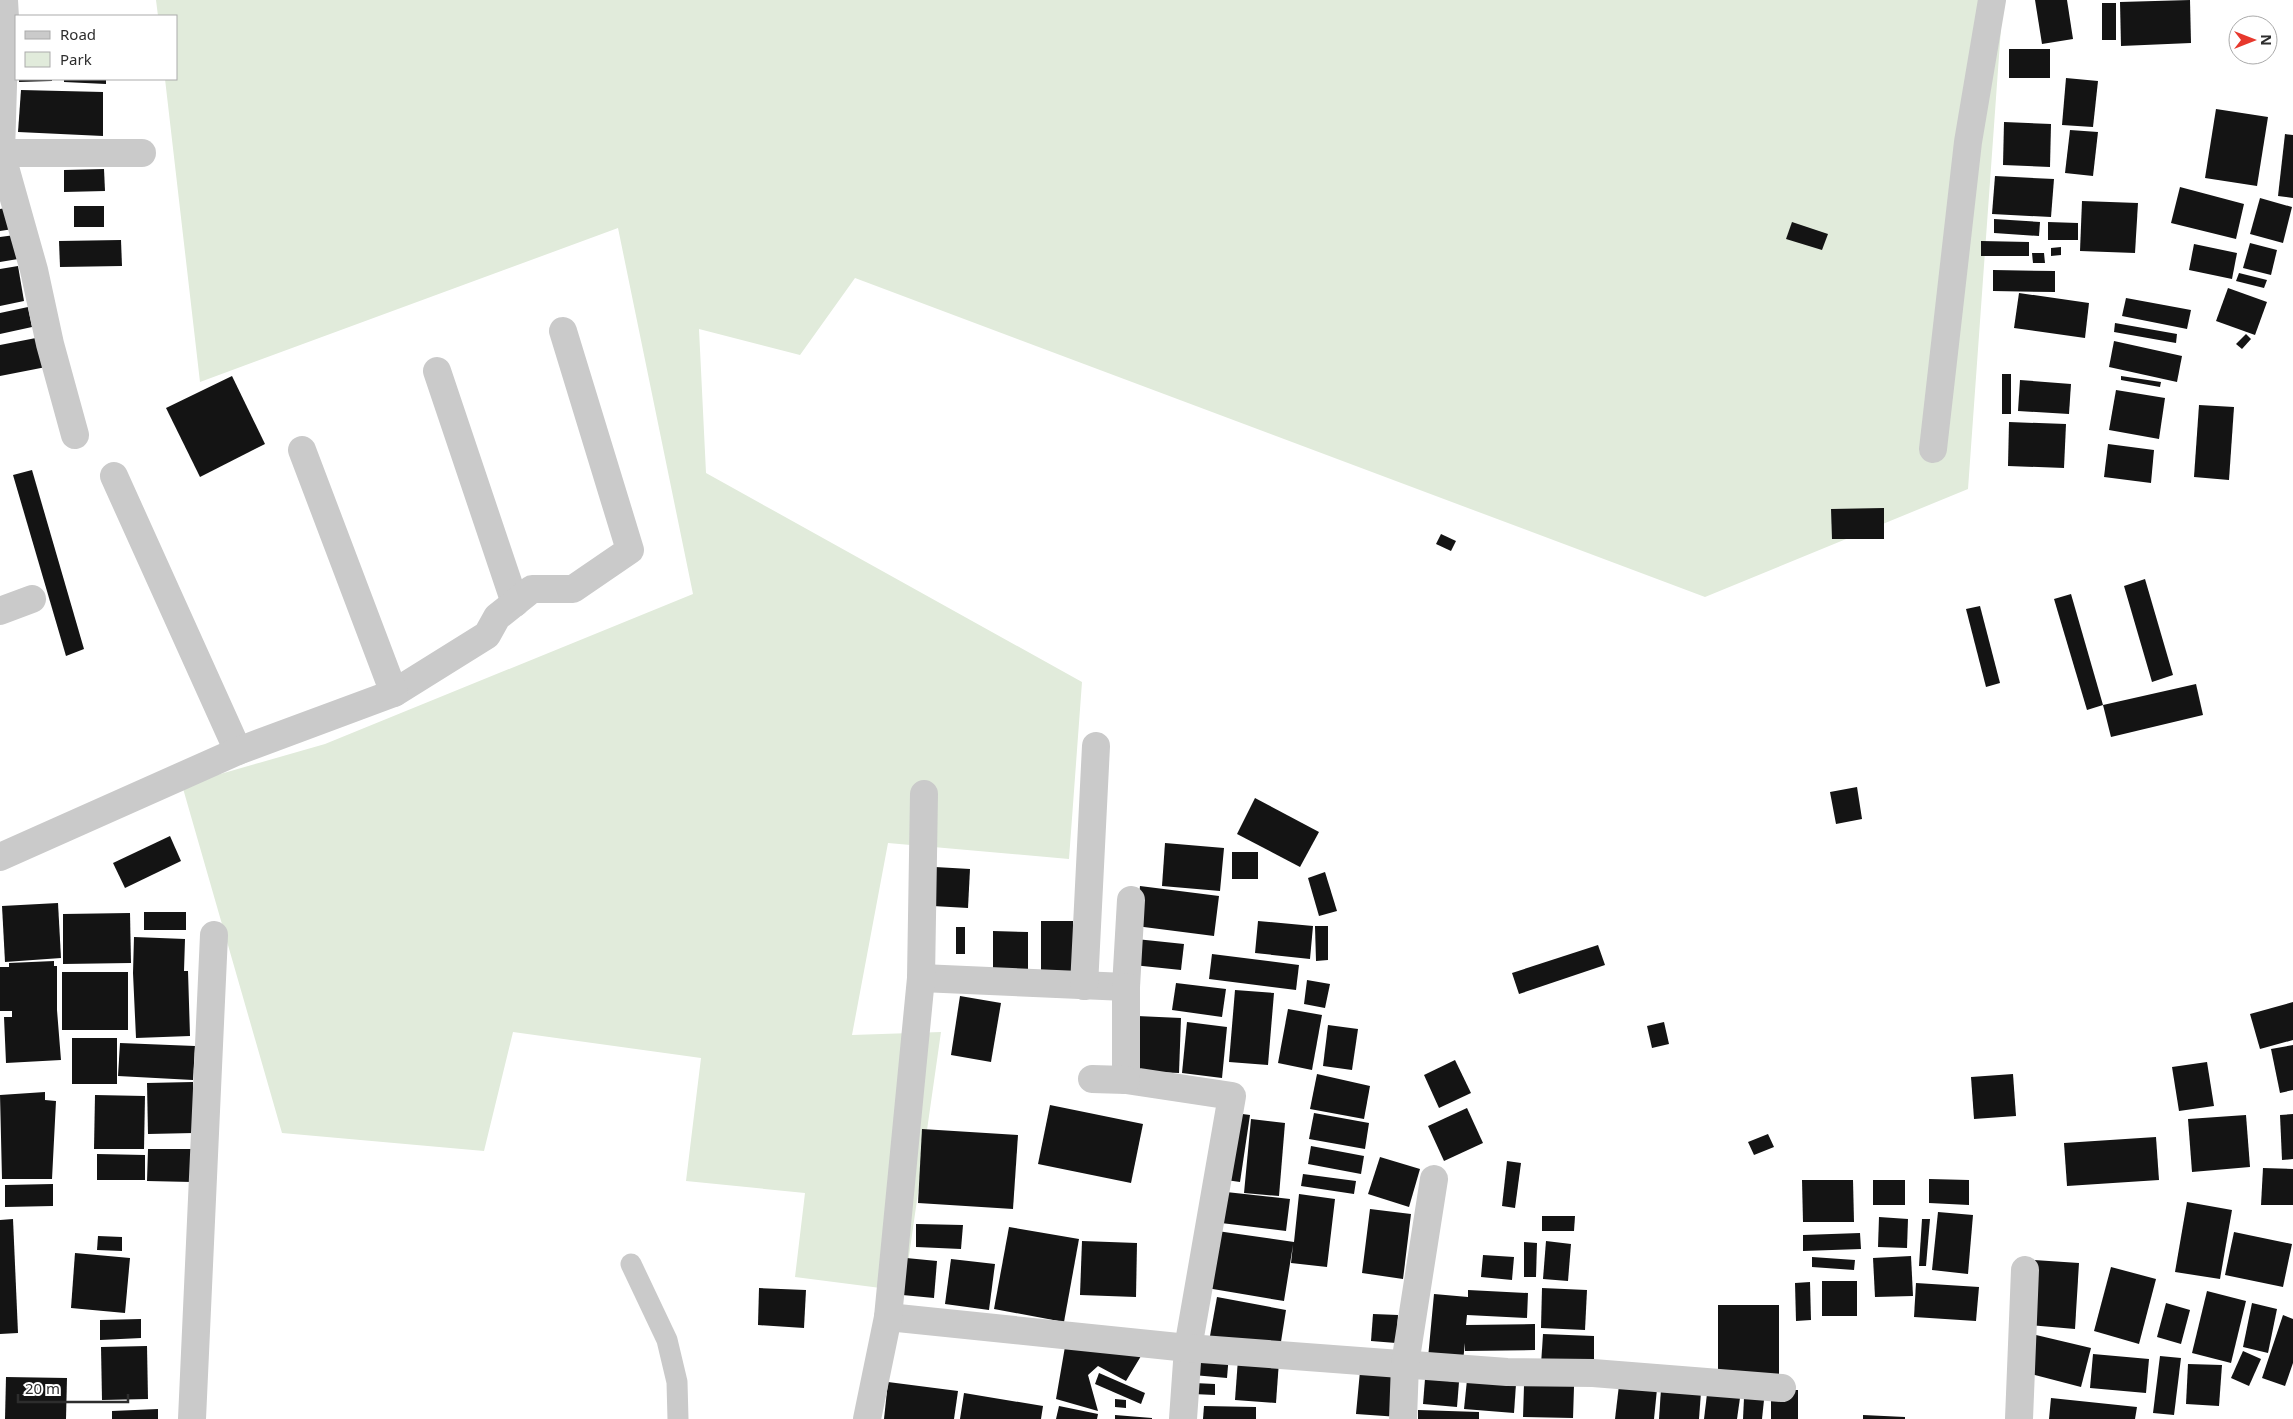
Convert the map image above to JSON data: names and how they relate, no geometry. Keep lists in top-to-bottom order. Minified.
{"legend":["Road","Park"],"scale_bar":"20 m","north":"right"}
